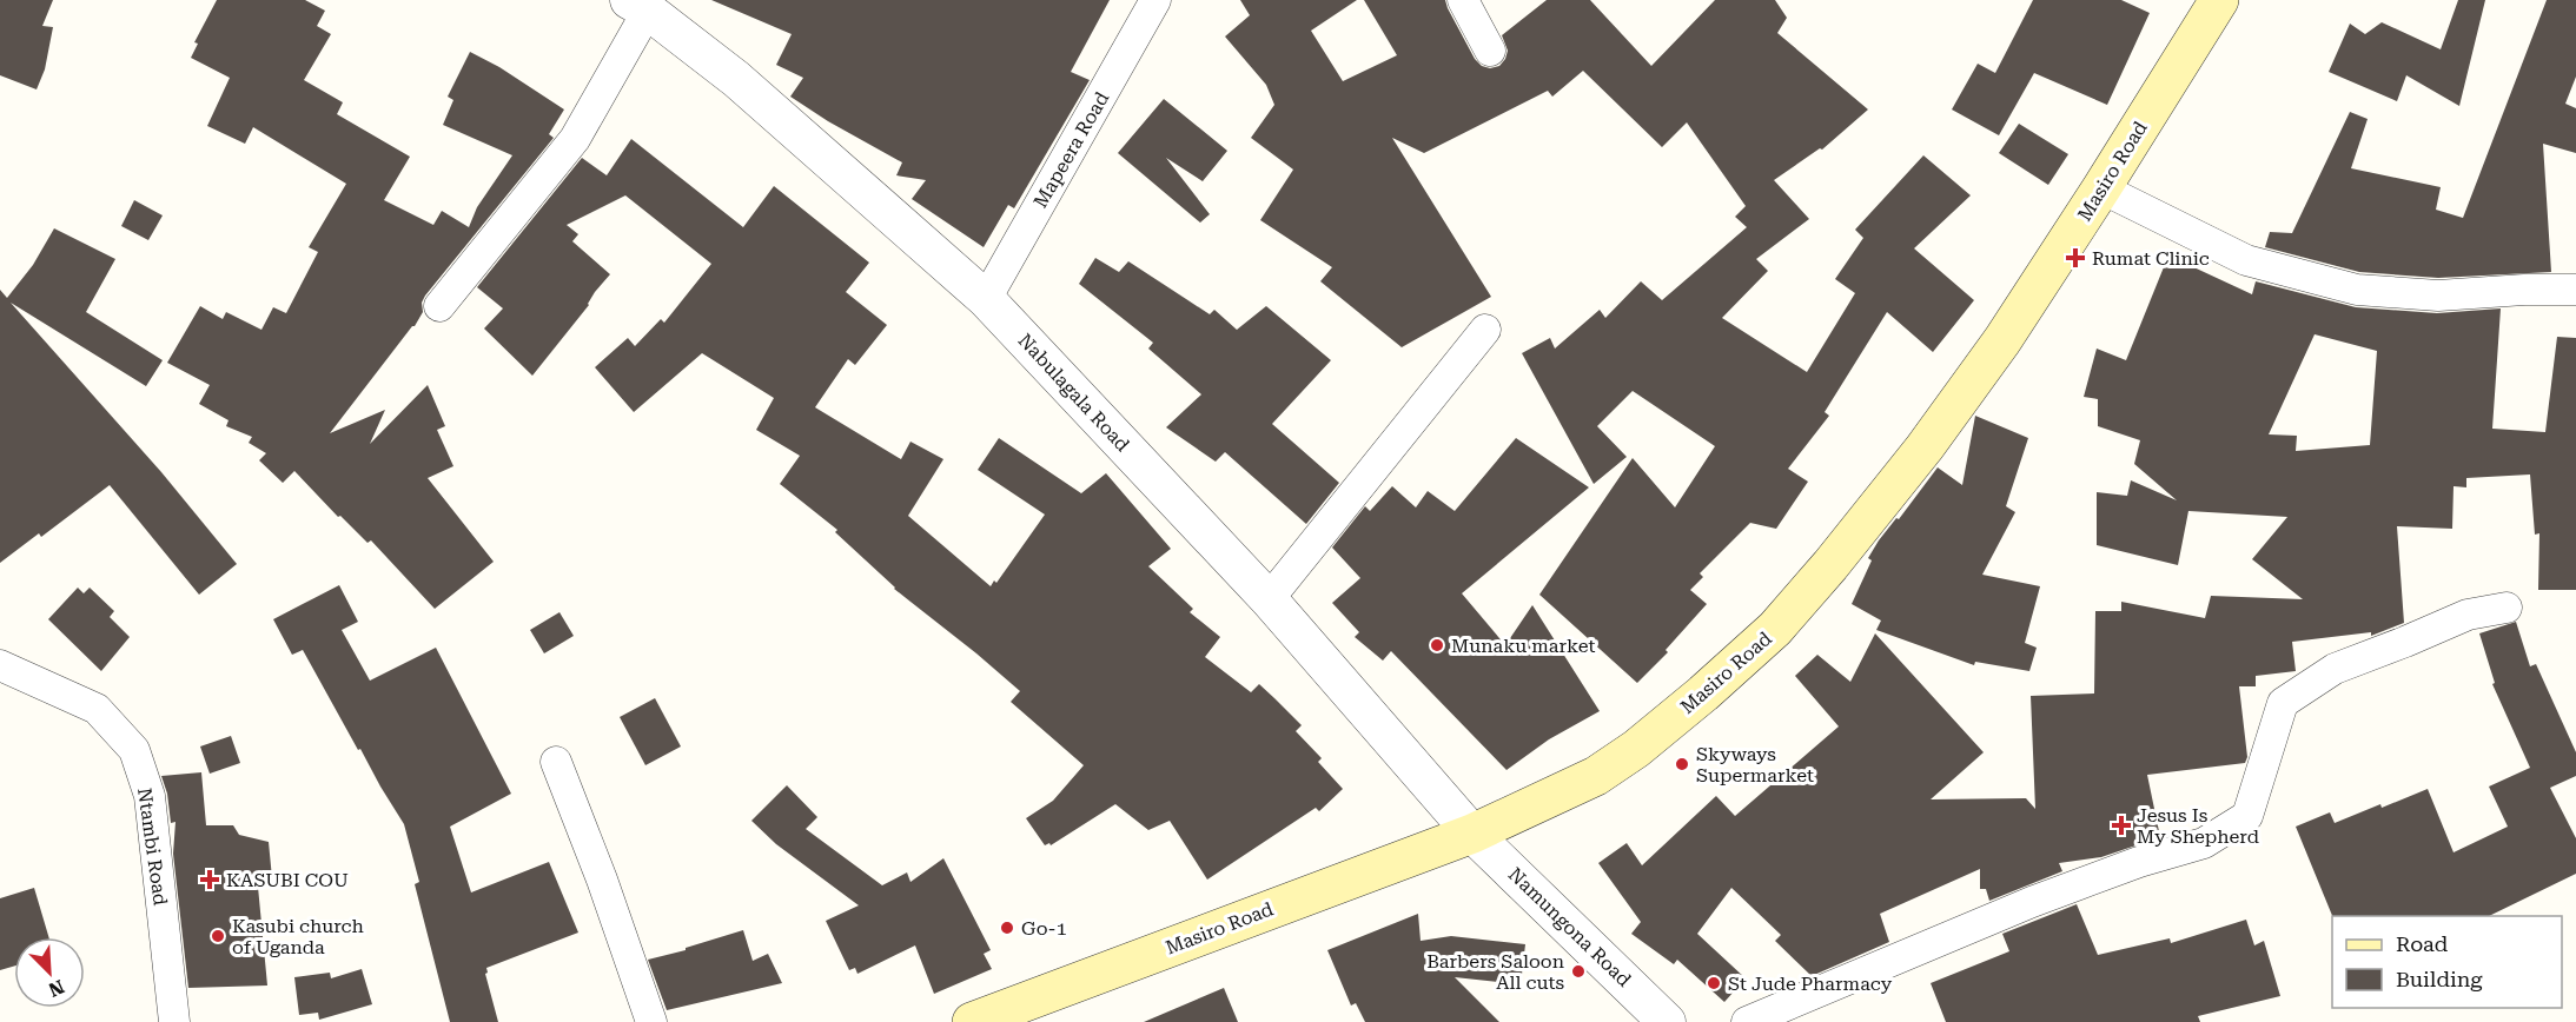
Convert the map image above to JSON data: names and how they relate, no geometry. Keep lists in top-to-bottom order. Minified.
{"streets":{"main road":["Masiro Road"],"street":["Mapeera Road","Nabulagala Road","Ntambi Road","Namungona Road"]},"crossings":[["Mapeera Road","Nabulagala Road"],["Masiro Road","Nabulagala Road"],["Masiro Road","Namungona Road"],["Nabulagala Road","Namungona Road"]],"places":{"health":["Rumat Clinic","Jesus Is My Shepherd","KASUBI COU"],"other":["Munaku market","Skyways Supermarket","Go-1","Kasubi church of Uganda","Barbers Saloon All cuts","St Jude Pharmacy"]},"legend":["Road","Building"],"north":"bottom right"}
